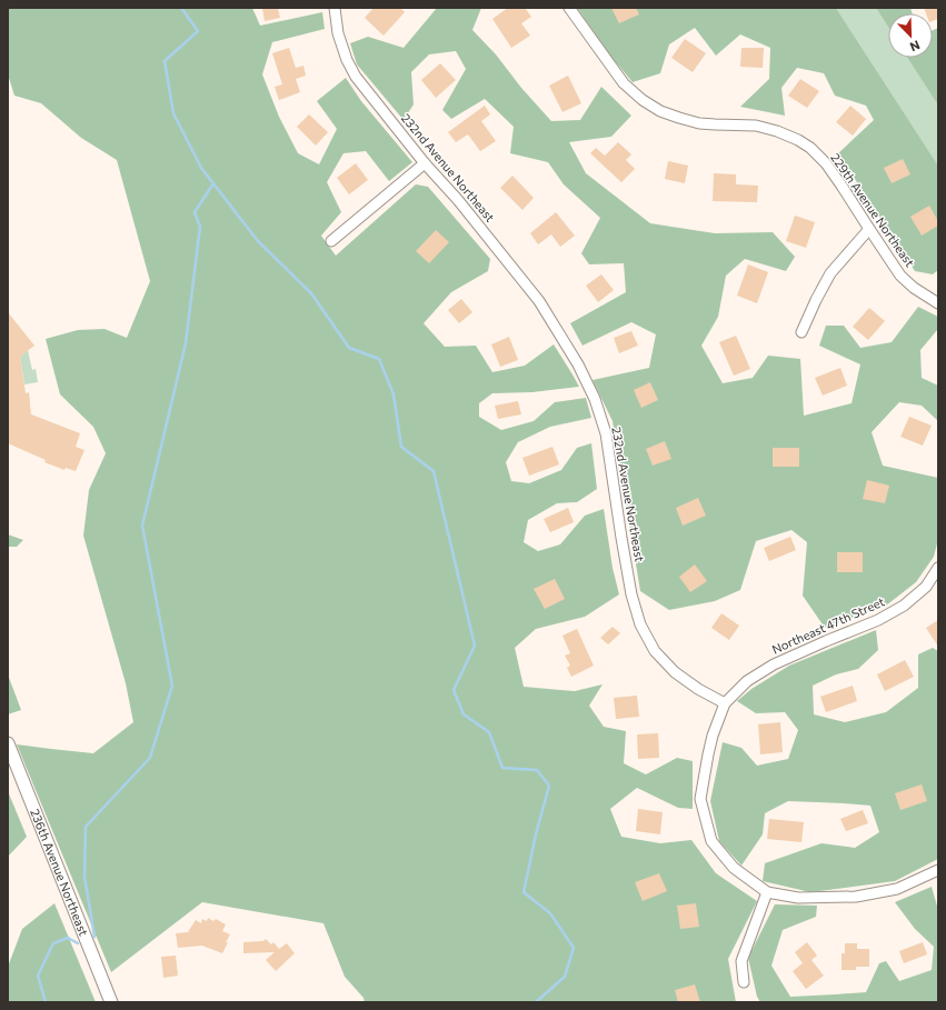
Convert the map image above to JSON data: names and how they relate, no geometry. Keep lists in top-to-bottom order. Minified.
{"streets":{"street":["232nd Avenue Northeast","229th Avenue Northeast","Northeast 47th Street","236th Avenue Northeast"]},"crossings":[["232nd Avenue Northeast","Northeast 47th Street"]],"north":"bottom right"}
